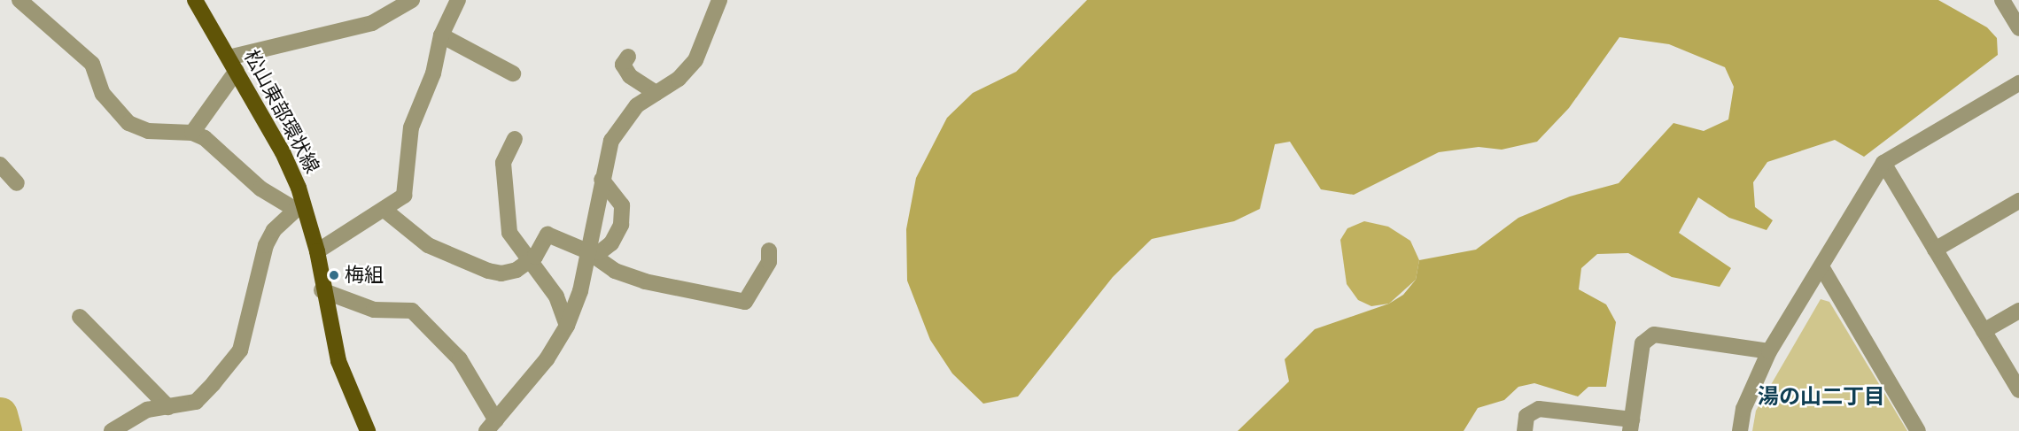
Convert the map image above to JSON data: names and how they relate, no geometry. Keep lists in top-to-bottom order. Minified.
{"streets":{"main road":["松山東部環状線"]},"districts":["湯の山二丁目"],"places":["梅組"]}
